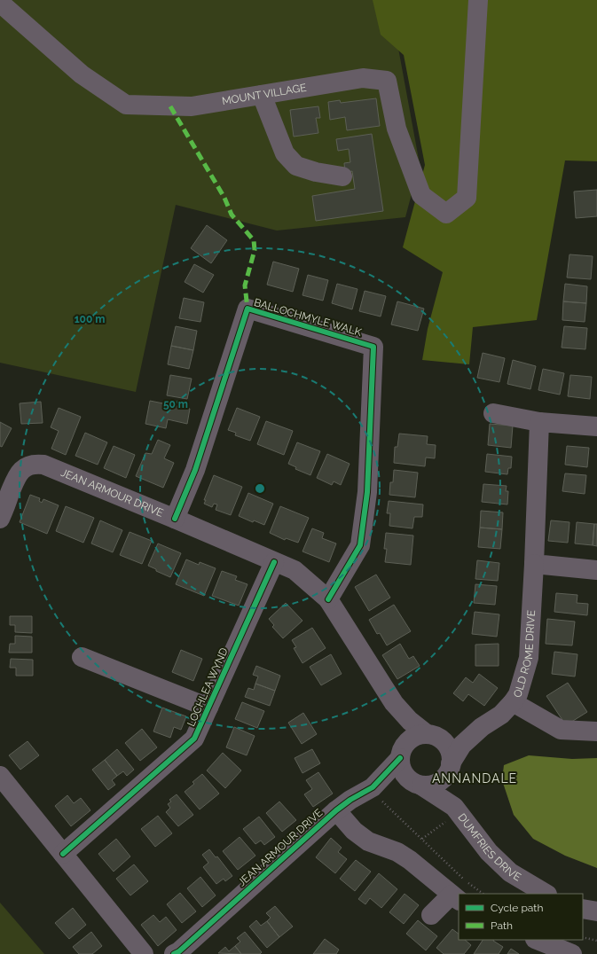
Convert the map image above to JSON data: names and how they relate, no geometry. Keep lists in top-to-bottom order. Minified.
{"streets":{"street":["MOUNT VILLAGE","BALLOCHMYLE WALK","JEAN ARMOUR DRIVE","OLD ROME DRIVE","LOCHLEA WYND","DUMFRIES DRIVE"]},"crossings":[["BALLOCHMYLE WALK","JEAN ARMOUR DRIVE"],["JEAN ARMOUR DRIVE","OLD ROME DRIVE"],["JEAN ARMOUR DRIVE","LOCHLEA WYND"],["JEAN ARMOUR DRIVE","DUMFRIES DRIVE"],["OLD ROME DRIVE","DUMFRIES DRIVE"]],"districts":["ANNANDALE"],"legend":["Cycle path","Path"],"rings":["100 m","50 m"]}
